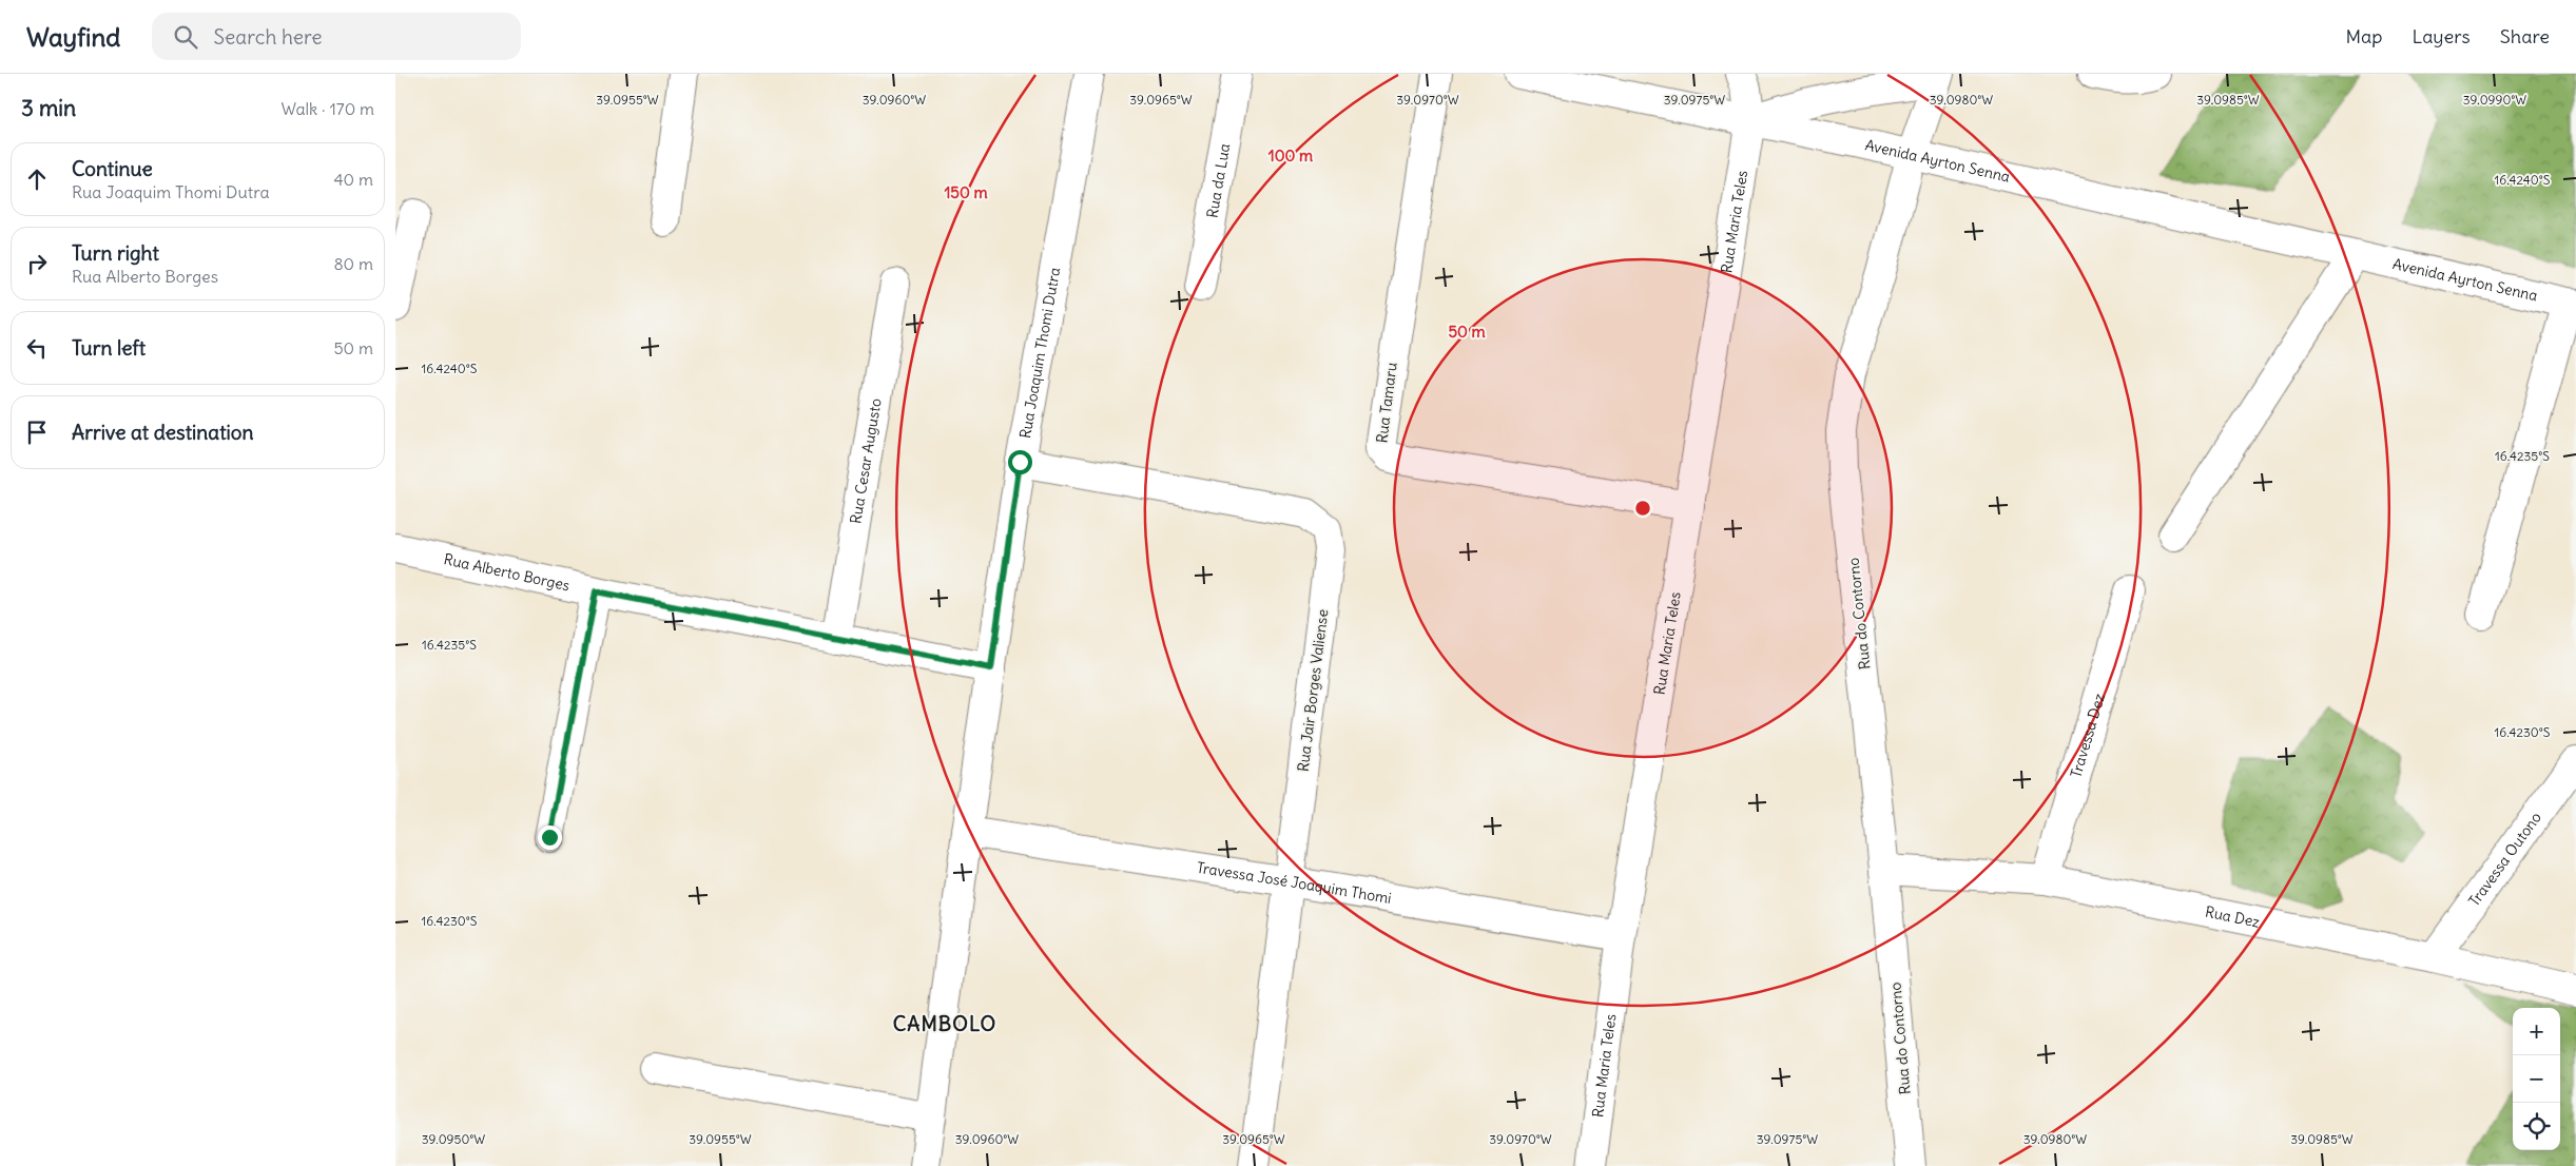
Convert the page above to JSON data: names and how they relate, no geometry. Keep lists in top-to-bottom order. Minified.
{"streets":{"street":["Avenida Ayrton Senna","Rua da Lua","Rua Maria Teles","Rua Joaquim Thomi Dutra","Rua Tamaru","Rua Cesar Augusto","Rua Alberto Borges","Rua do Contorno","Rua Jair Borges Valiense","Travessa Dez","Travessa Outono","Travessa José Joaquim Thomi","Rua Dez"]},"crossings":[["Avenida Ayrton Senna","Rua Maria Teles"],["Avenida Ayrton Senna","Rua do Contorno"],["Rua Maria Teles","Rua Tamaru"],["Rua Maria Teles","Travessa José Joaquim Thomi"],["Rua Joaquim Thomi Dutra","Rua Alberto Borges"],["Rua Joaquim Thomi Dutra","Rua Jair Borges Valiense"],["Rua Joaquim Thomi Dutra","Travessa José Joaquim Thomi"],["Rua Cesar Augusto","Rua Alberto Borges"],["Rua do Contorno","Rua Dez"],["Rua Jair Borges Valiense","Travessa José Joaquim Thomi"],["Travessa Dez","Rua Dez"],["Travessa Outono","Rua Dez"]],"districts":["CAMBOLO"],"page":{"header":"Wayfind","search":"Search here","nav":["Map","Layers","Share"],"heading":["3 min","Walk · 170 m"],"list":[["Continue","Rua Joaquim Thomi Dutra","40 m"],["Turn right","Rua Alberto Borges","80 m"],["Turn left","50 m"],"Arrive at destination"],"map_buttons":["+","−"]},"coordinates":["39.0955°W","39.0960°W","39.0965°W","39.0970°W","39.0975°W","39.0980°W","39.0985°W","39.0990°W","16.4240°S","16.4235°S","16.4230°S","39.0950°W"],"rings":["100 m","150 m","50 m"]}
